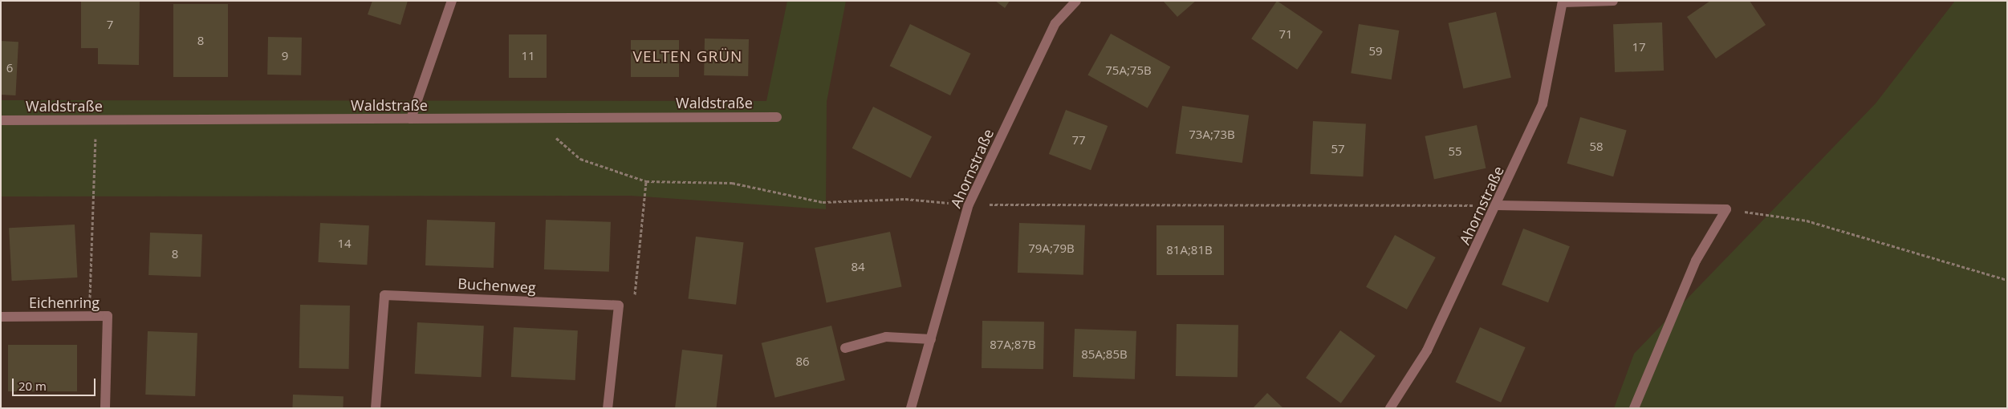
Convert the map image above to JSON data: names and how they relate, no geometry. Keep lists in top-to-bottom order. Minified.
{"streets":{"street":["Waldstraße","Ahornstraße","Buchenweg","Eichenring"]},"districts":["VELTEN GRÜN"],"house_numbers":["7","71","8","17","59","9","11","6","75A;75B","73A;73B","77","58","57","55","14","79A;79B","81A;81B","8","84","87A;87B","85A;85B","86"],"scale_bar":"20 m"}
